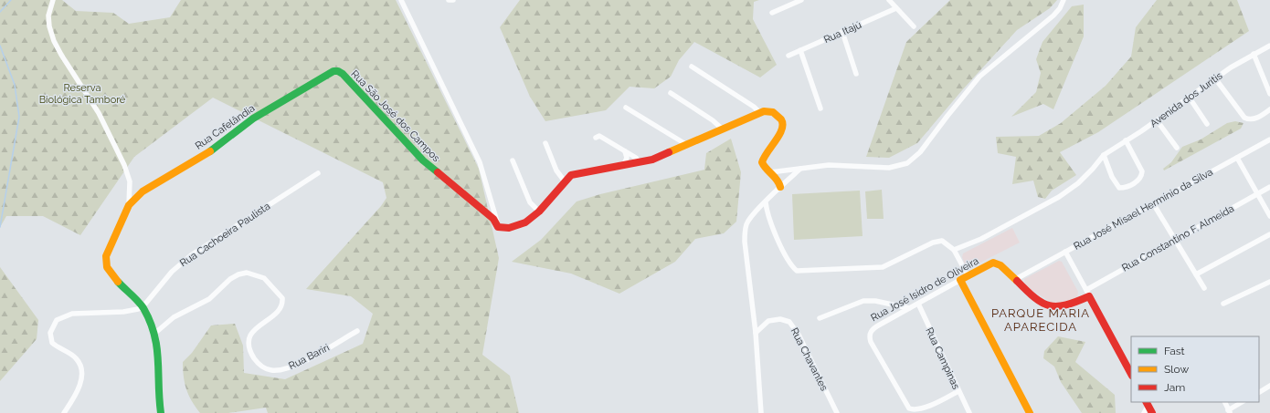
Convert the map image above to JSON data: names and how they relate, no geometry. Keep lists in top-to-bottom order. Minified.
{"streets":{"street":["Rua Itajú","Avenida dos Juritis","Rua São José dos Campos","Rua Cafelândia","Rua José Misael Hermínio da Silva","Rua Cachoeira Paulista","Rua Constantino F. Almeida","Rua José Isidro de Oliveira","Rua Bariri","Rua Campinas","Rua Chavantes"]},"crossings":[["Rua São José dos Campos","Rua Cafelândia"],["Rua Cafelândia","Rua Cachoeira Paulista"],["Rua Cafelândia","Rua Bariri"],["Rua José Misael Hermínio da Silva","Rua José Isidro de Oliveira"],["Rua Constantino F. Almeida","Rua José Isidro de Oliveira"],["Rua José Isidro de Oliveira","Rua Campinas"]],"districts":["PARQUE MARIA APARECIDA"],"parks":["Reserva Biológica Tamboré"],"legend":["Fast","Slow","Jam"]}
